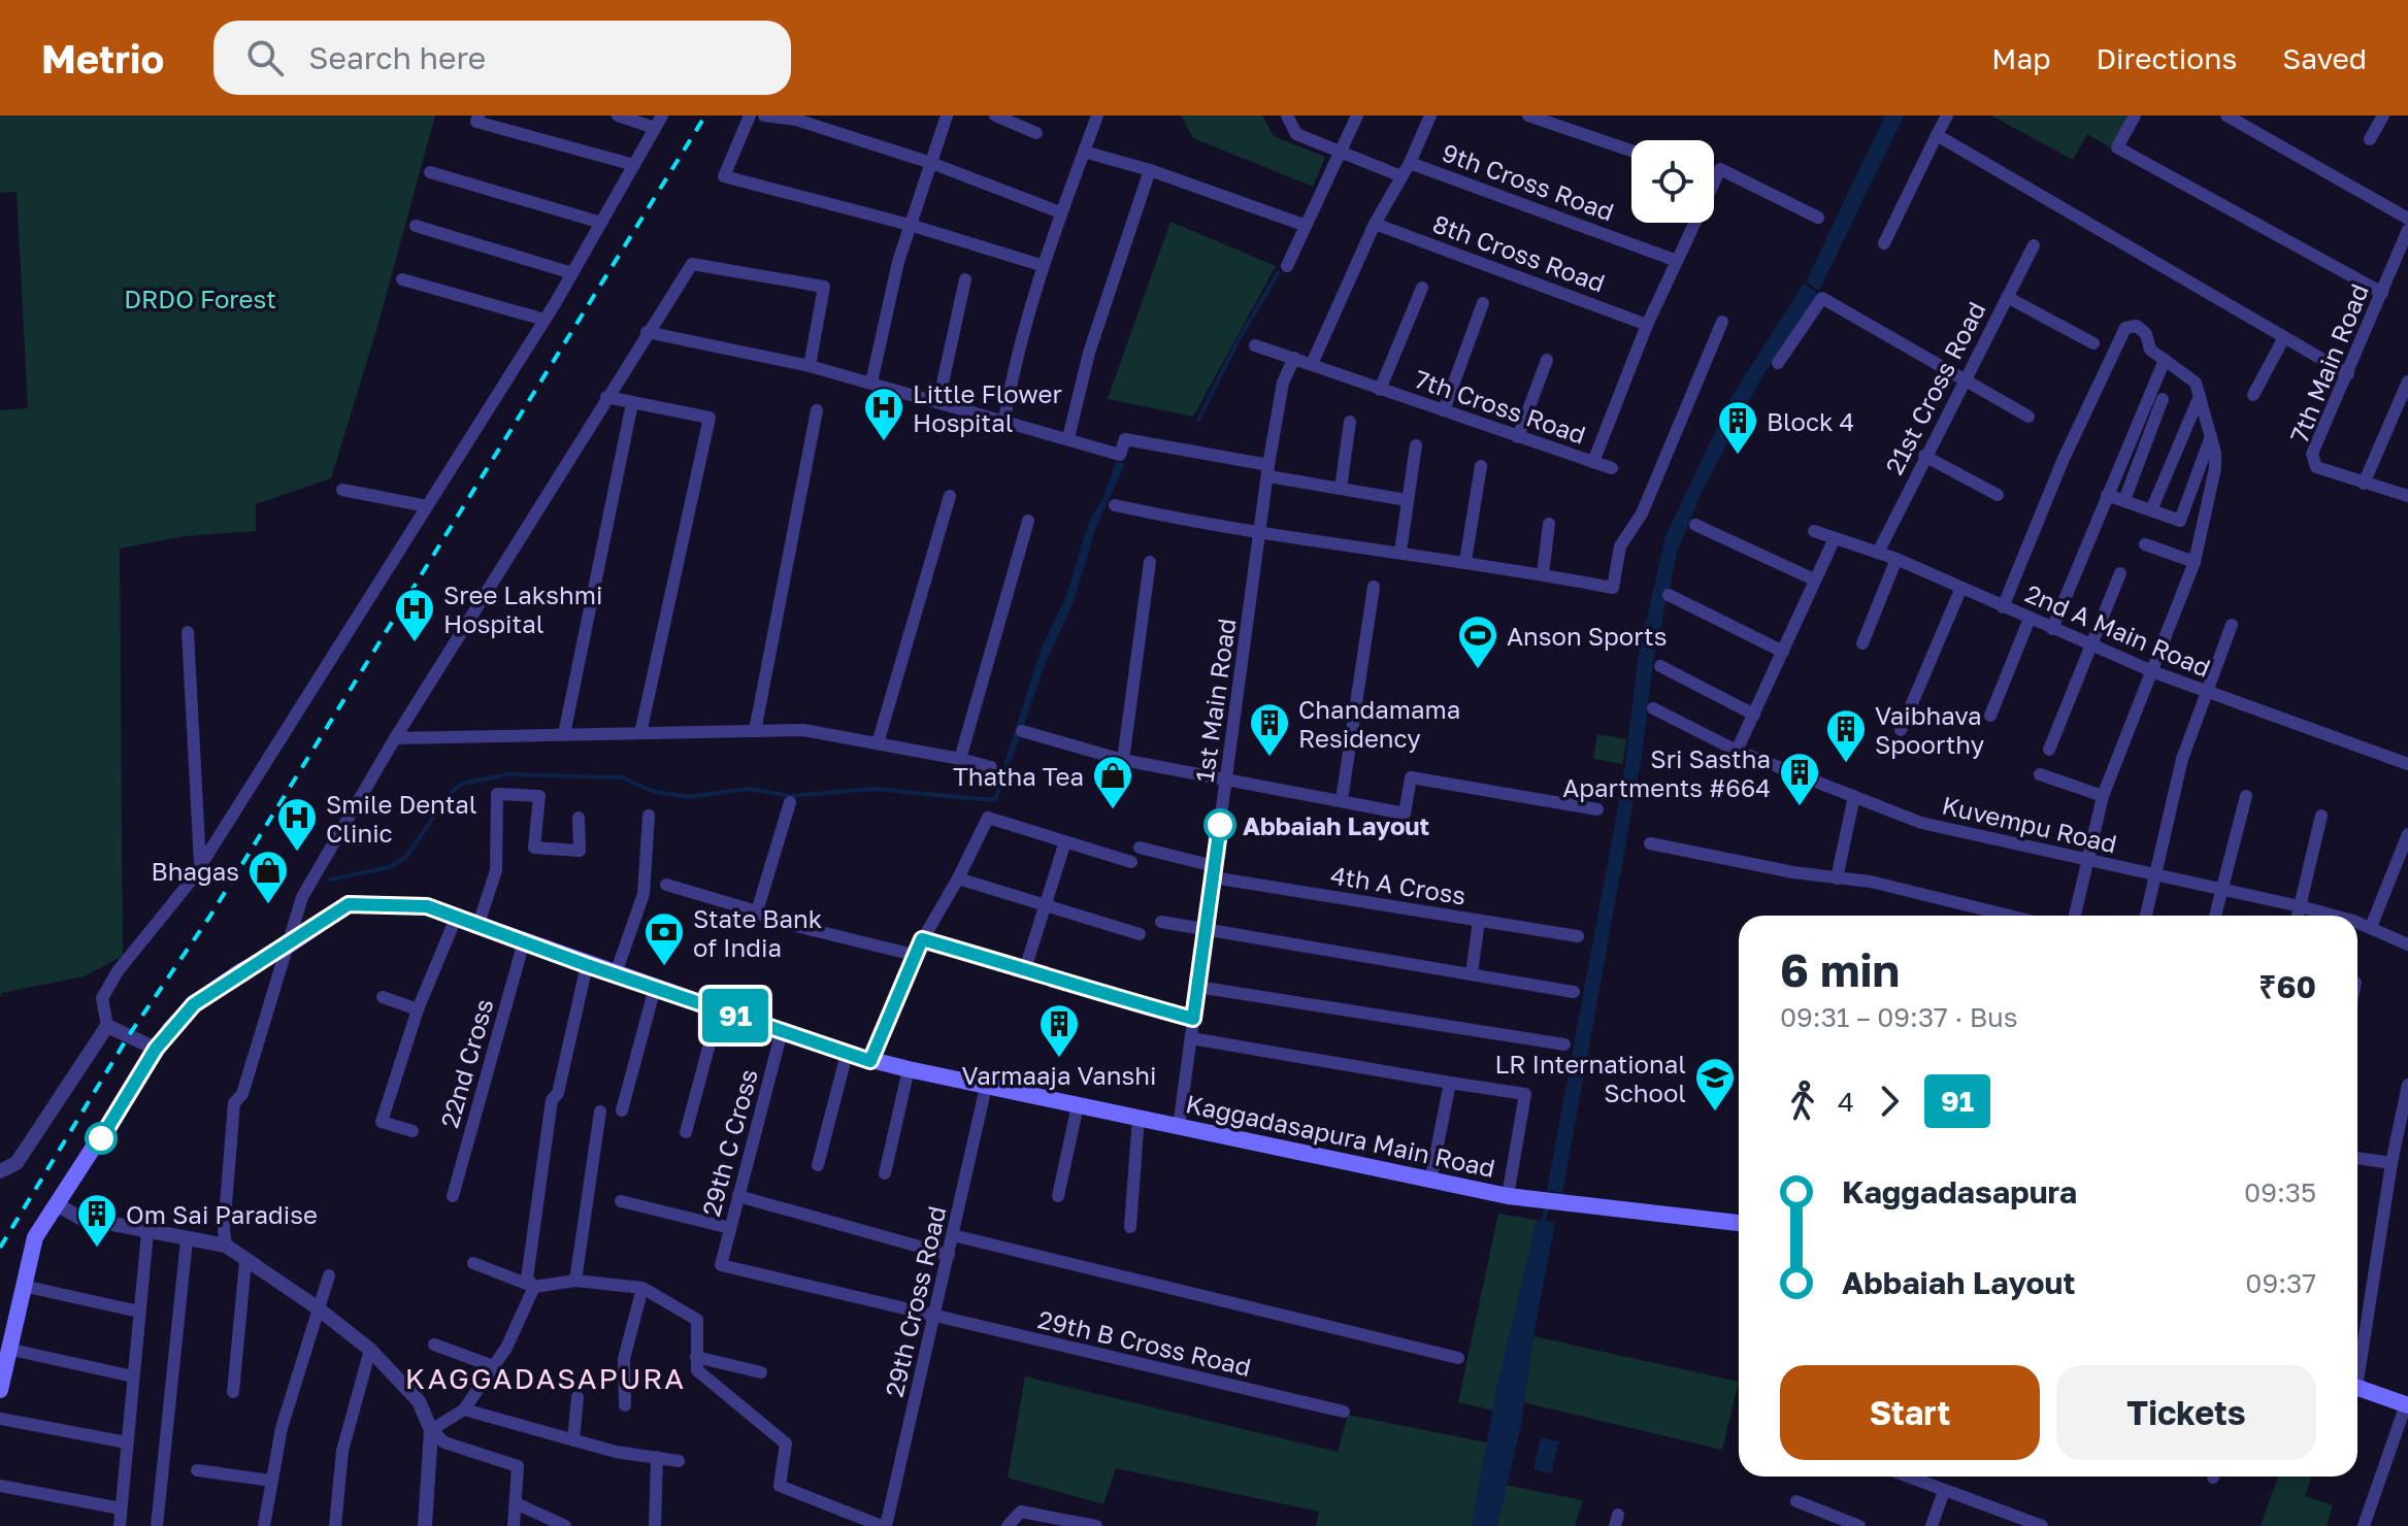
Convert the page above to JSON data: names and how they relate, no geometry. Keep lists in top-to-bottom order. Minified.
{"streets":{"main road":["Kaggadasapura Main Road"],"street":["9th Cross Road","8th Cross Road","7th Main Road","21st Cross Road","7th Cross Road","2nd A Main Road","1st Main Road","Kuvempu Road","4th A Cross","22nd Cross","29th C Cross","29th Cross Road","29th B Cross Road"]},"crossings":[["9th Cross Road","7th Cross Road"],["8th Cross Road","7th Cross Road"],["21st Cross Road","2nd A Main Road"],["7th Cross Road","1st Main Road"],["1st Main Road","4th A Cross"],["1st Main Road","Kaggadasapura Main Road"],["22nd Cross","Kaggadasapura Main Road"],["Kaggadasapura Main Road","29th C Cross"],["Kaggadasapura Main Road","29th Cross Road"],["29th C Cross","29th B Cross Road"],["29th Cross Road","29th B Cross Road"]],"districts":["KAGGADASAPURA"],"parks":["DRDO Forest"],"places":{"hospital":["Little Flower Hospital","Sree Lakshmi Hospital","Smile Dental Clinic"],"building":["Block 4","Chandamama Residency","Vaibhava Spoorthy","Sri Sastha Apartments #664","Varmaaja Vanshi","Om Sai Paradise"],"sports":["Anson Sports"],"shop":["Thatha Tea","Bhagas"],"other":["Abbaiah Layout"],"bank":["State Bank of India"],"school or university":["LR International School"]},"lines":["bus line 91"],"page":{"header":"Metrio","search":"Search here","nav":["Map","Directions","Saved"],"on_map":"91","heading":["6 min","09:31 – 09:37 · Bus","₹60"],"legs":["4","91"],"list":[{"name":"Kaggadasapura","value":"09:35"},{"name":"Abbaiah Layout","value":"09:37"}],"buttons":["Start","Tickets"]}}
